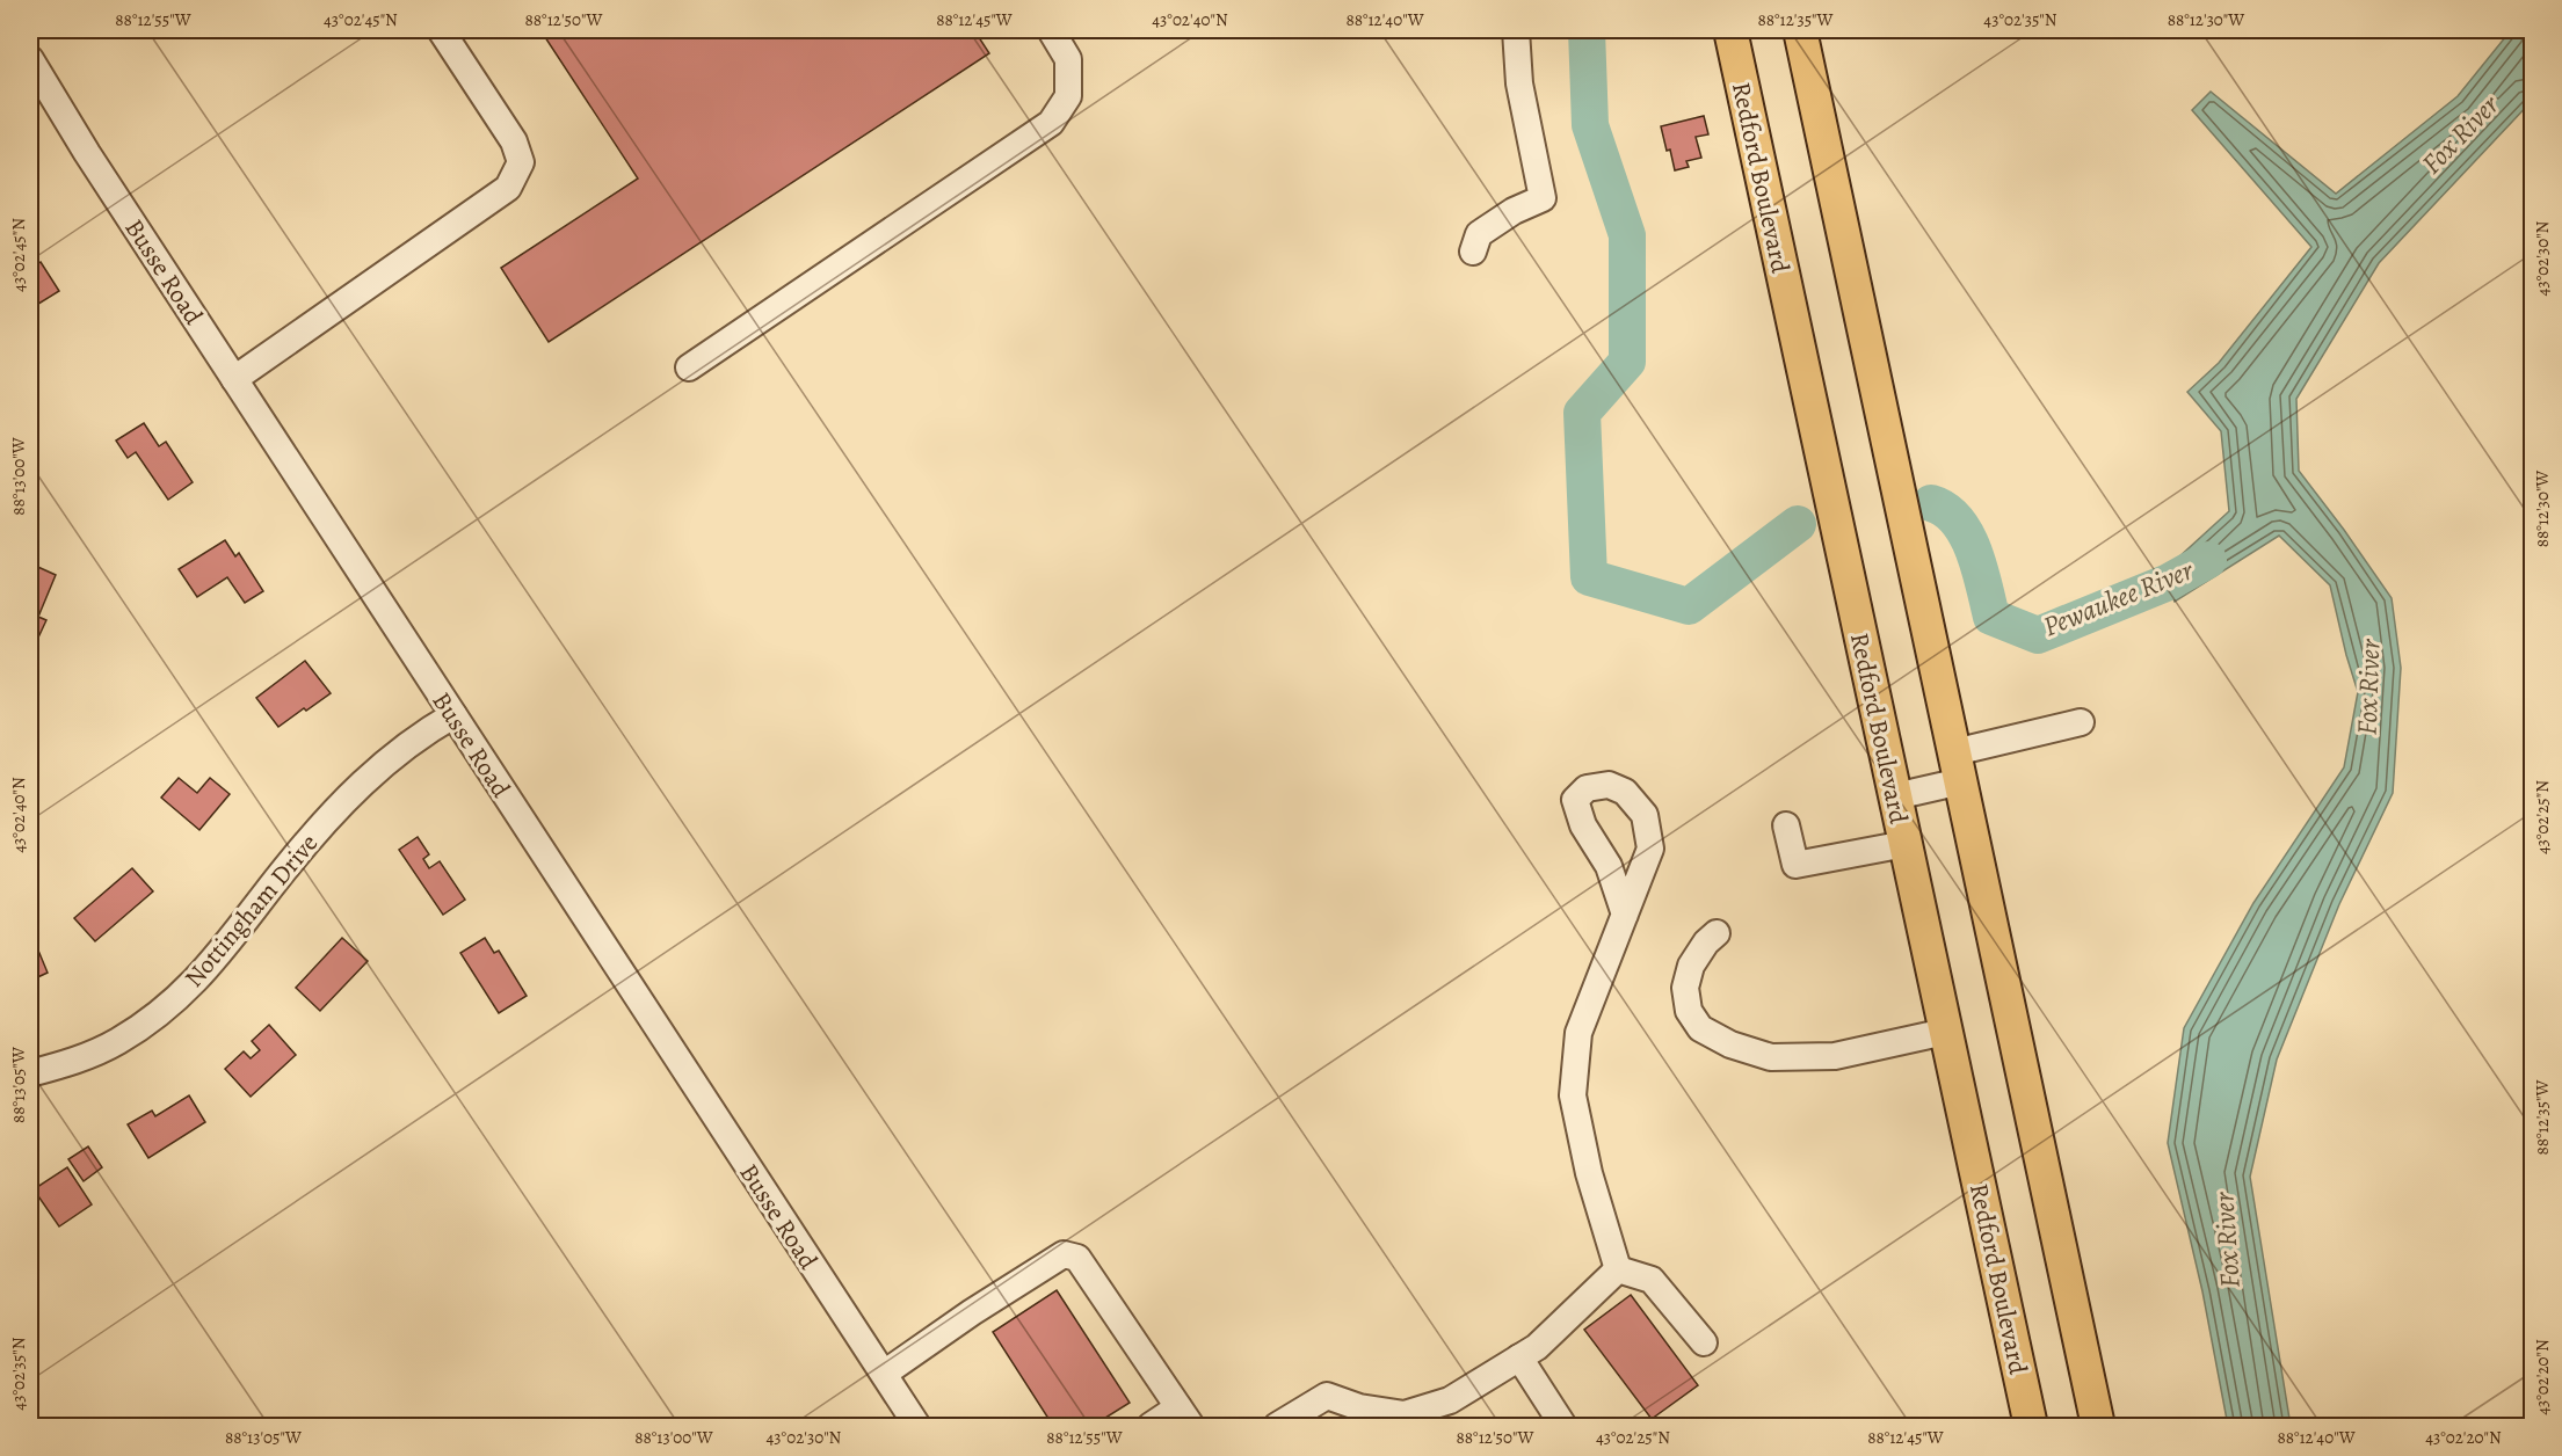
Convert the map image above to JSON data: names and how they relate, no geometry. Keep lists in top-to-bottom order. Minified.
{"streets":{"main road":["Redford Boulevard"],"street":["Busse Road","Nottingham Drive"]},"crossings":[["Busse Road","Nottingham Drive"]],"water":["Fox River","Pewaukee River"],"coordinates":["88°12'55\"W","43°02'45\"N","88°12'50\"W","88°12'45\"W","43°02'40\"N","88°12'40\"W","88°12'35\"W","43°02'35\"N","88°12'30\"W","43°02'30\"N","88°13'00\"W","43°02'25\"N","88°13'05\"W","43°02'20\"N"]}
